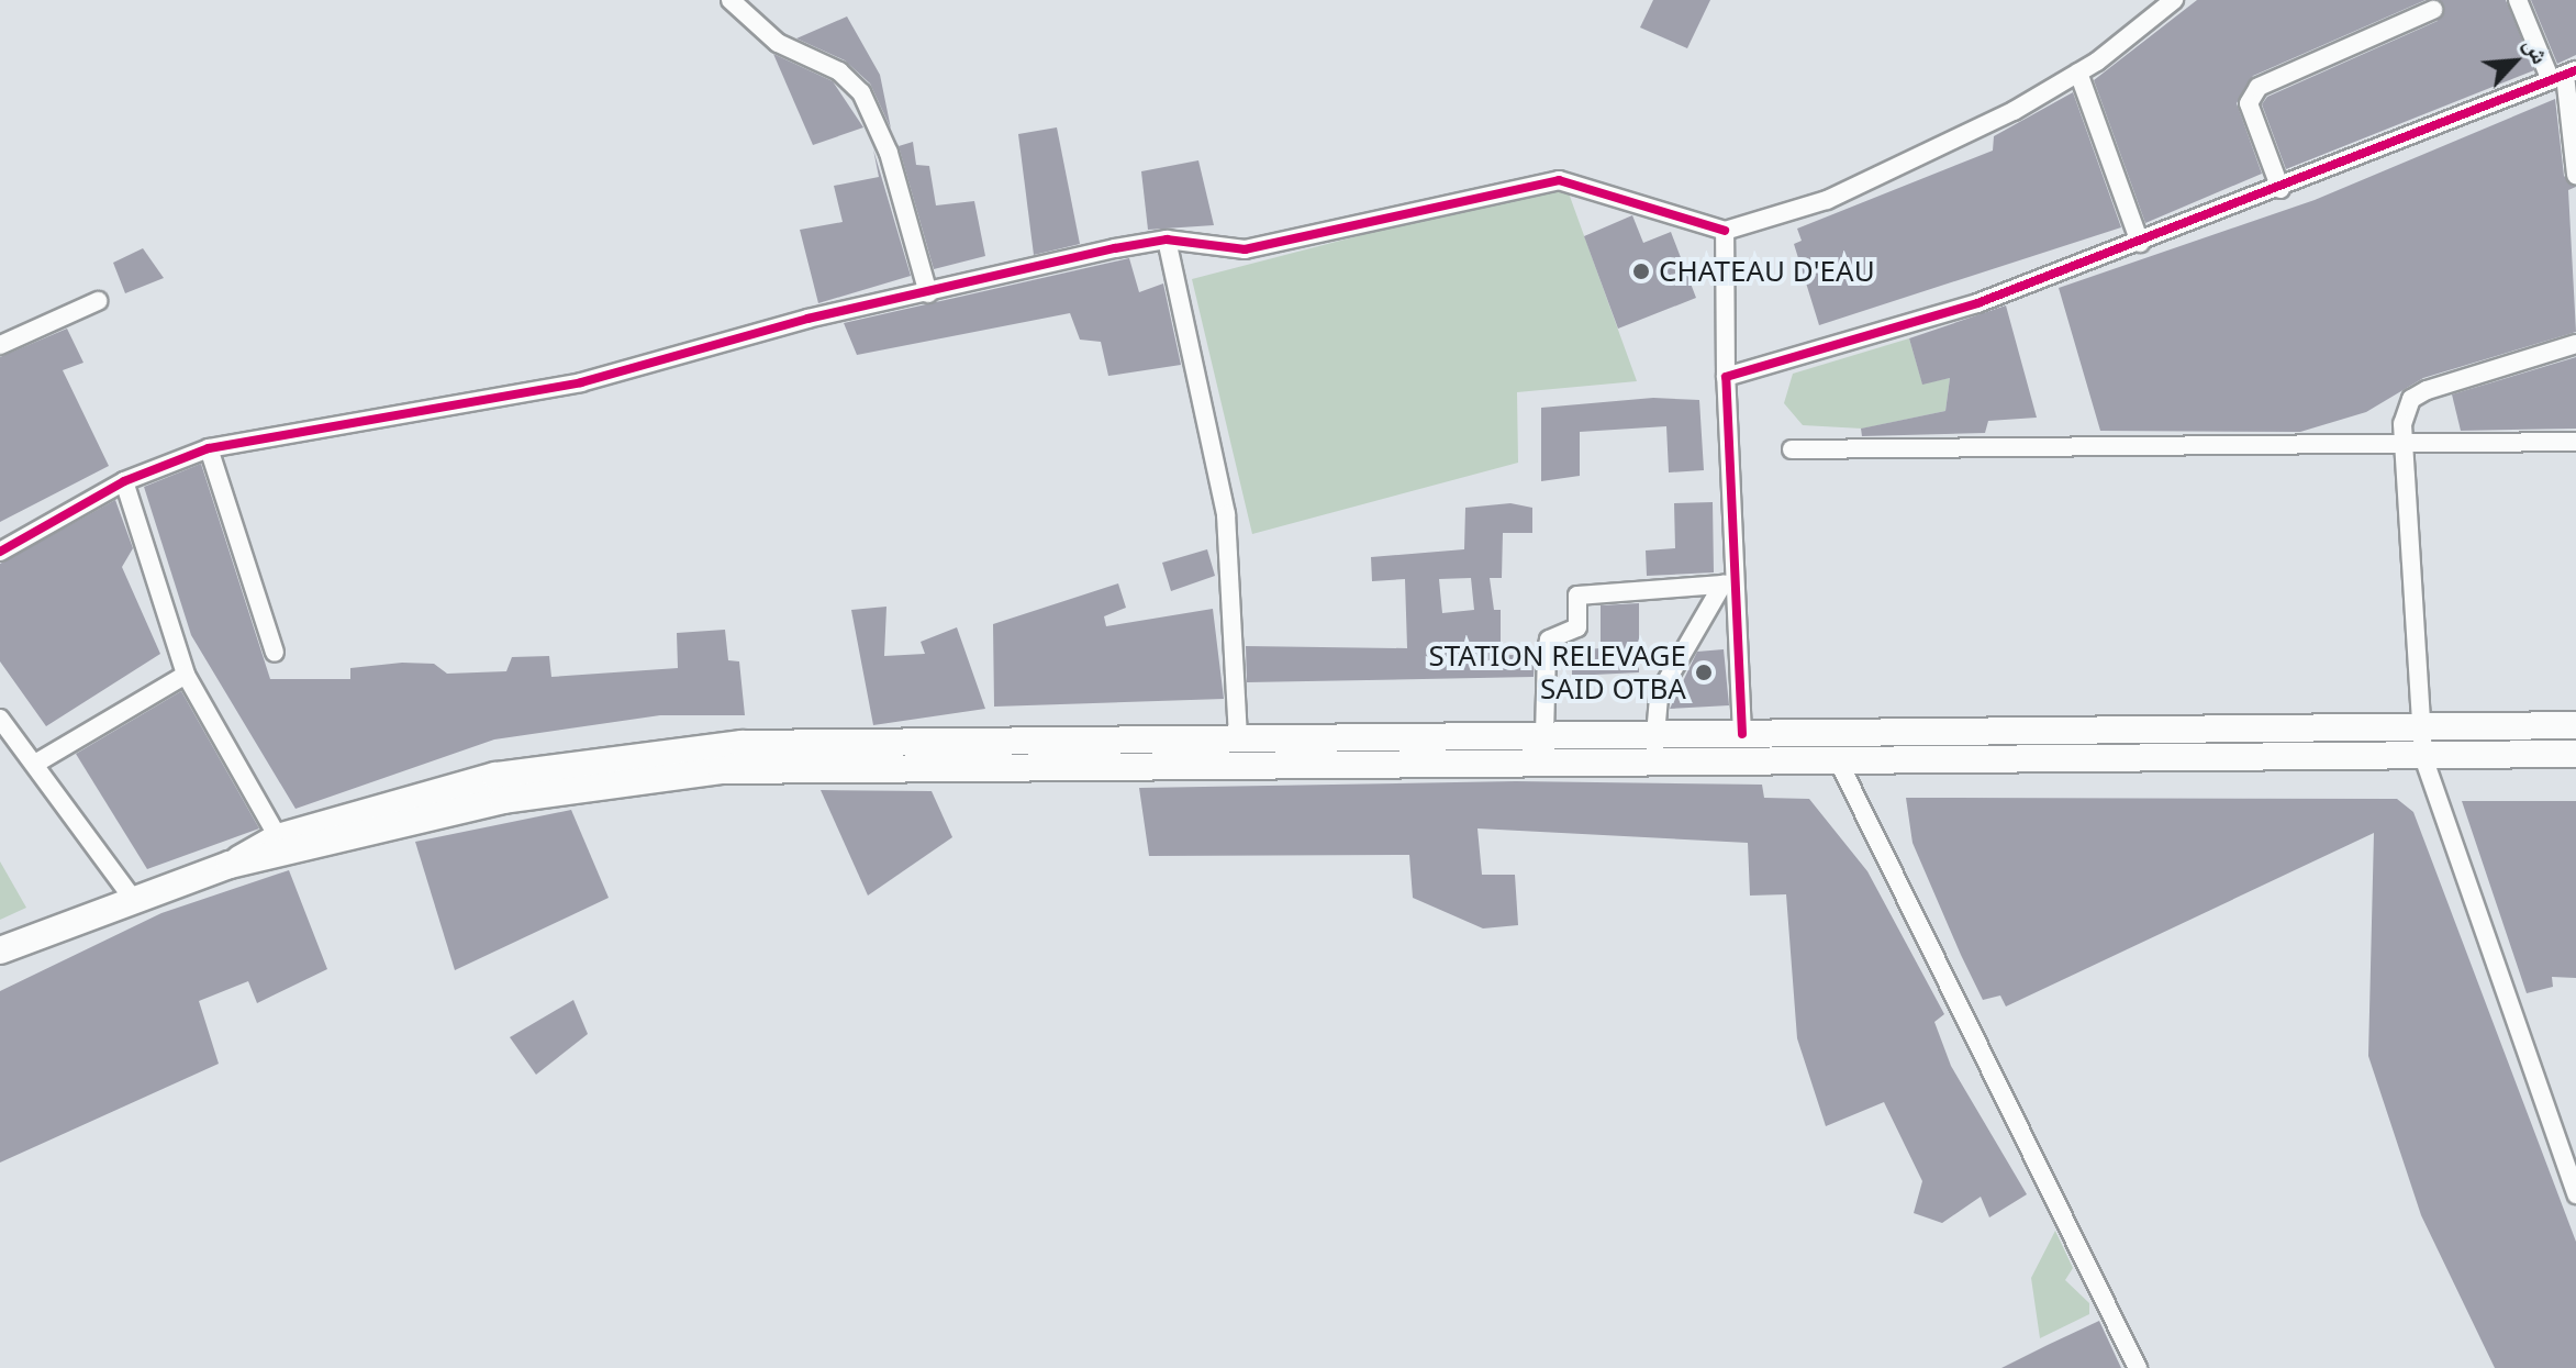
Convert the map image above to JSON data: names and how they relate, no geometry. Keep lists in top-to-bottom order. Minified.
{"places":["CHATEAU D'EAU","STATION RELEVAGE SAID OTBA"],"north":"top right"}
